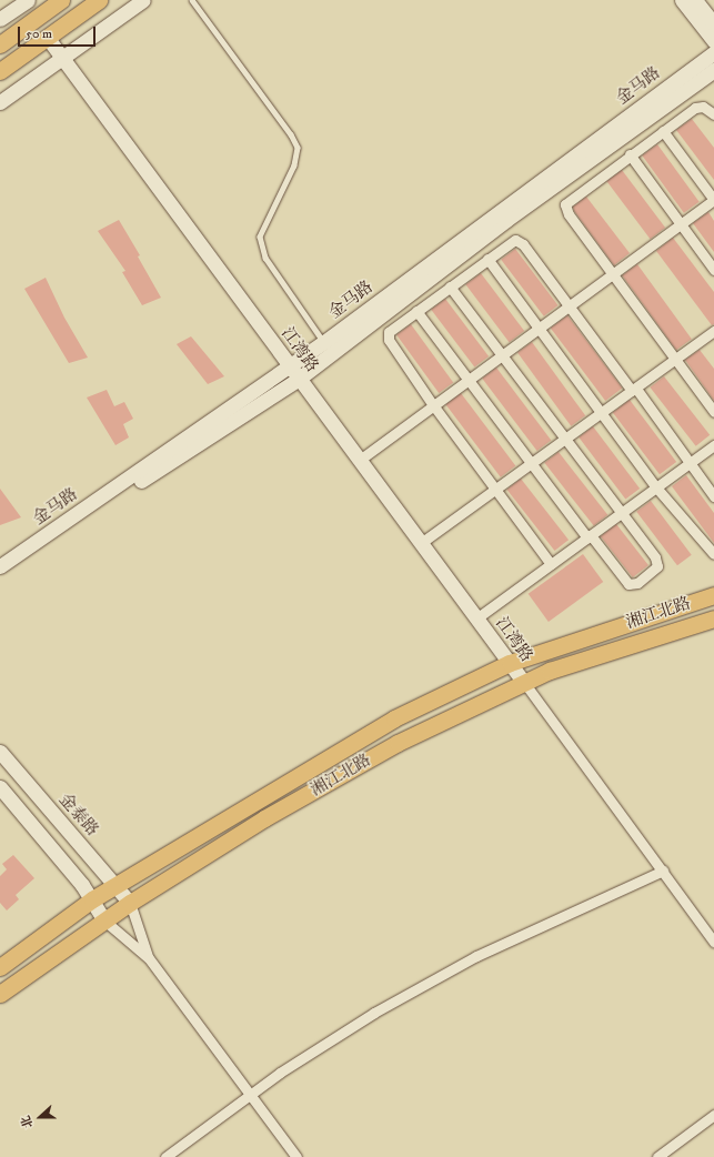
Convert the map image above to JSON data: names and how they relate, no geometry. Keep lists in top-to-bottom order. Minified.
{"streets":{"main road":["湘江北路"],"street":["金马路","江湾路","金泰路"]},"crossings":[["金马路","江湾路"],["江湾路","湘江北路"],["湘江北路","金泰路"]],"scale_bar":"50 m","north":"left"}
